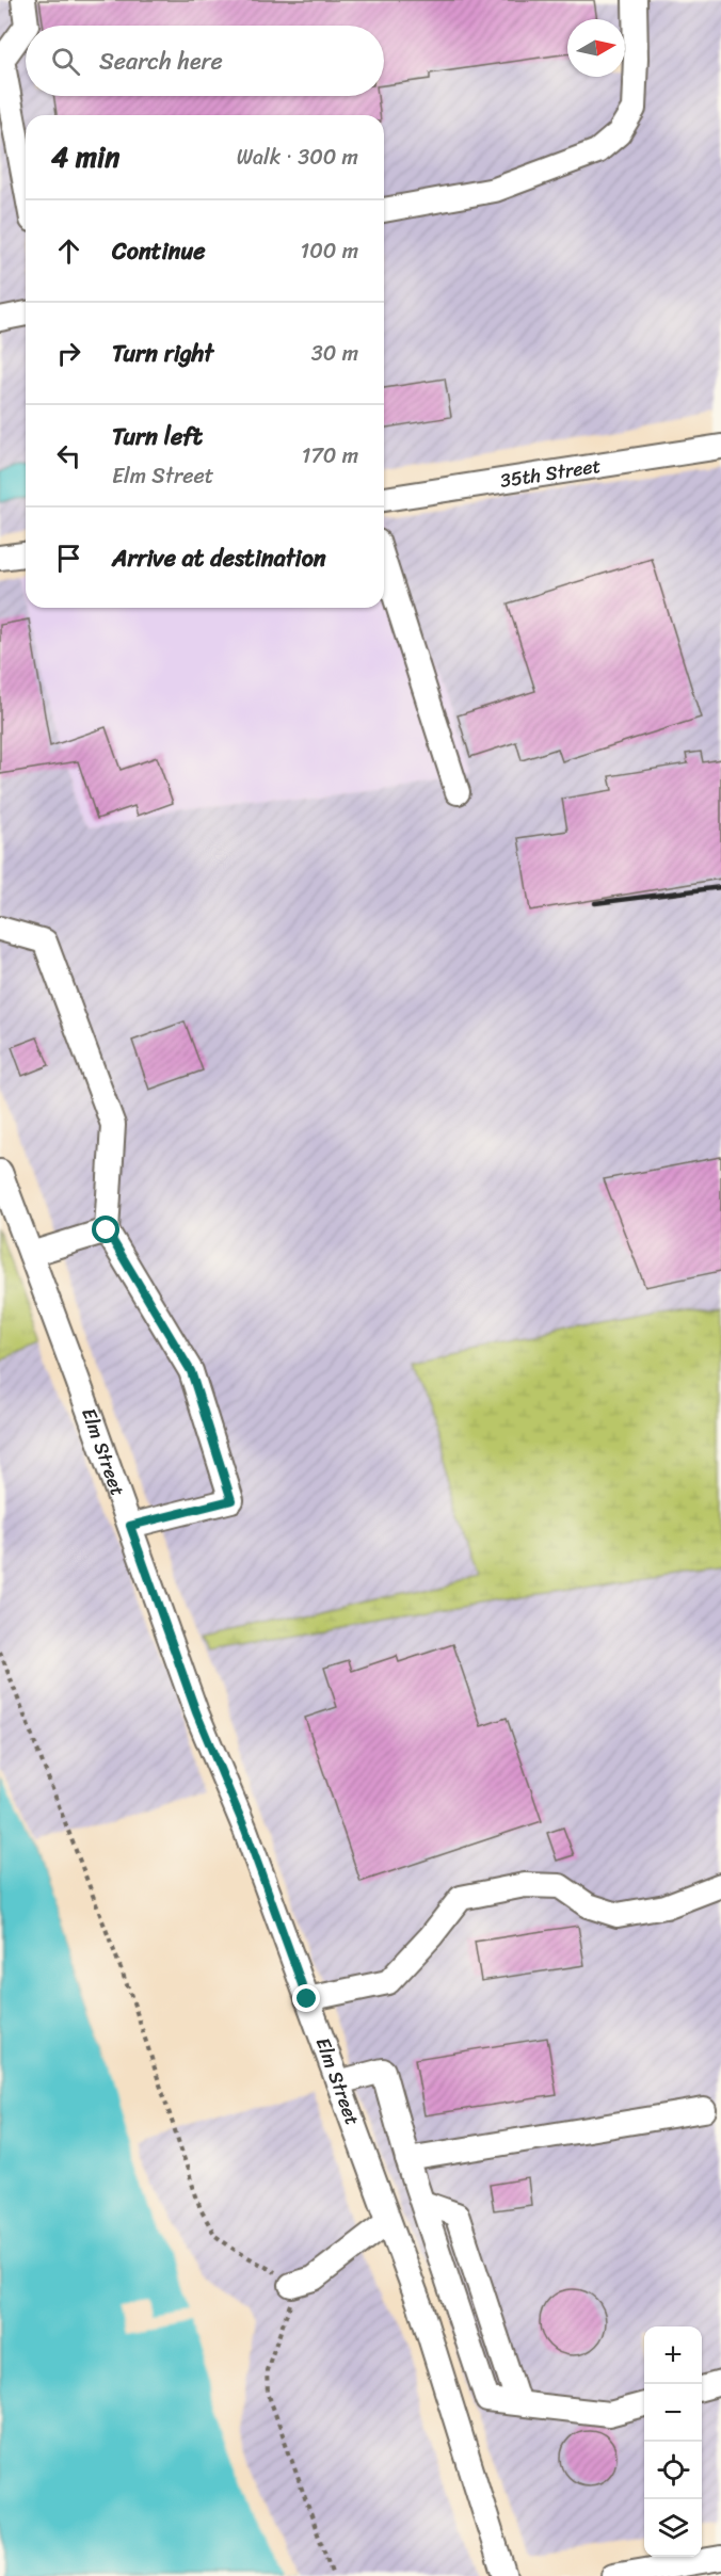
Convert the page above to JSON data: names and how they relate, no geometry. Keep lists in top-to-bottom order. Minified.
{"streets":{"street":["35th Street","Elm Street"]},"north":"right","page":{"search":"Search here","heading":["4 min","Walk · 300 m"],"list":[["Continue","100 m"],["Turn right","30 m"],["Turn left","Elm Street","170 m"],"Arrive at destination"],"map_buttons":["+","−"]}}
